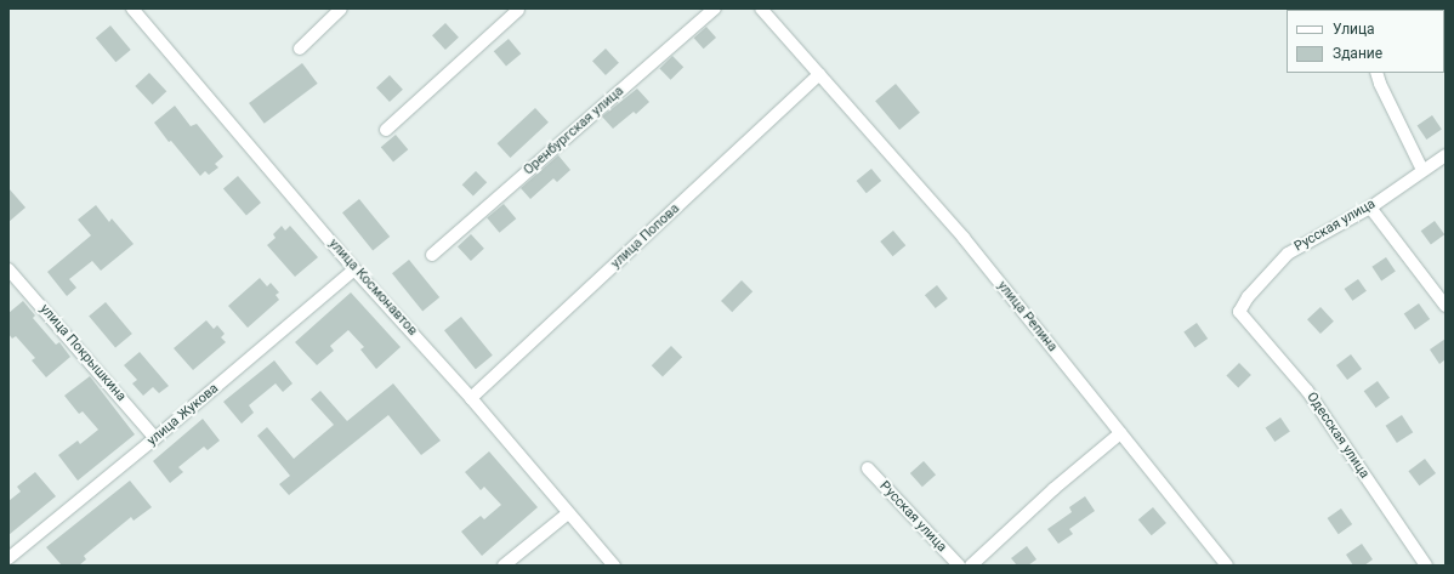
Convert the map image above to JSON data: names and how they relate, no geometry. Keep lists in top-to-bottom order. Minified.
{"streets":{"street":["Оренбургская улица","Русская улица","улица Попова","улица Космонавтов","улица Репина","улица Покрышкина","улица Жукова","Одесская улица"]},"crossings":[["Русская улица","Одесская улица"],["улица Попова","улица Космонавтов"],["улица Попова","улица Репина"],["улица Космонавтов","улица Жукова"],["улица Покрышкина","улица Жукова"]],"legend":["Улица","Здание"]}
